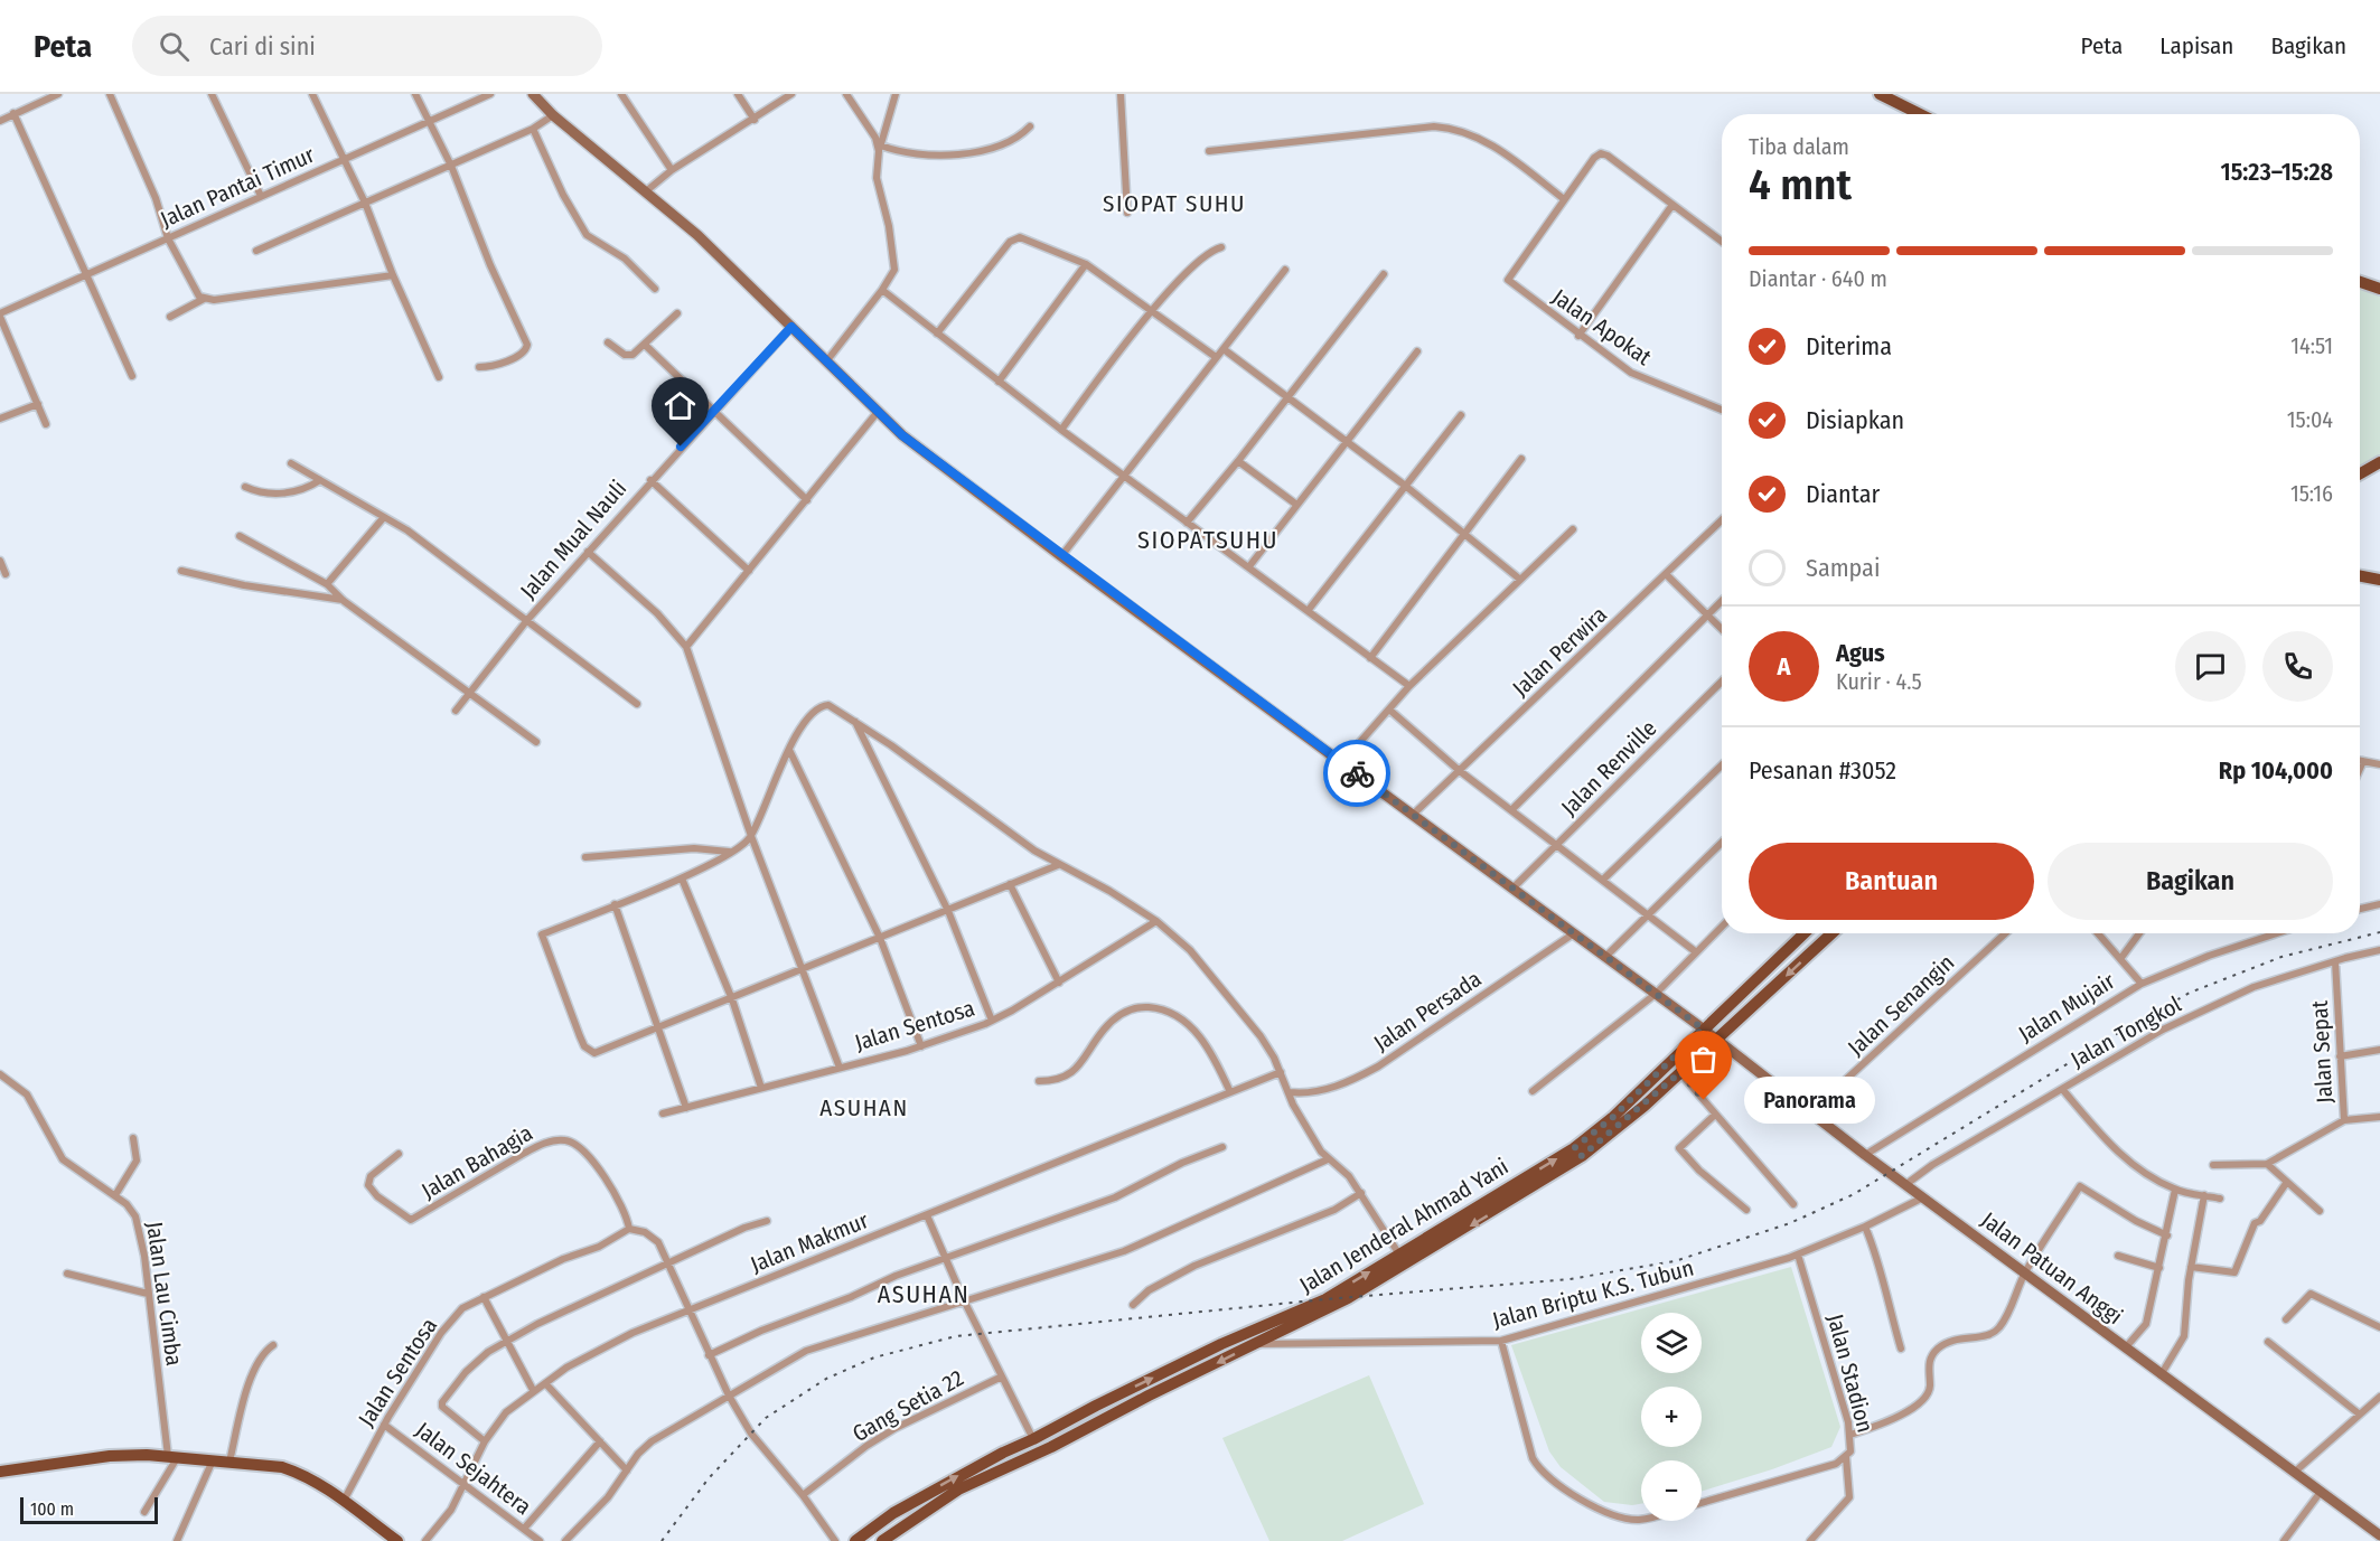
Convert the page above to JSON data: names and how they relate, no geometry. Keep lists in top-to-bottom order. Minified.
{"streets":{"main road":["Jalan Jenderal Ahmad Yani"],"street":["Jalan Pantai Timur","Jalan Apokat","Jalan Mual Nauli","Jalan Perwira","Jalan Renville","Jalan Senangin","Jalan Mujair","Jalan Persada","Jalan Sentosa","Jalan Tongkol","Jalan Sepat","Jalan Bahagia","Jalan Makmur","Jalan Patuan Anggi","Jalan Lau Cimba","Jalan Briptu K.S. Tubun","Jalan Stadion","Gang Setia 22","Jalan Sejahtera"]},"crossings":[["Jalan Mual Nauli","Jalan Patuan Anggi"],["Jalan Perwira","Jalan Patuan Anggi"],["Jalan Renville","Jalan Patuan Anggi"],["Jalan Senangin","Jalan Patuan Anggi"],["Jalan Mujair","Jalan Patuan Anggi"],["Jalan Persada","Jalan Patuan Anggi"],["Jalan Sentosa","Jalan Bahagia"],["Jalan Sentosa","Jalan Sejahtera"],["Jalan Tongkol","Jalan Sepat"],["Jalan Tongkol","Jalan Patuan Anggi"],["Jalan Jenderal Ahmad Yani","Jalan Patuan Anggi"],["Jalan Jenderal Ahmad Yani","Jalan Briptu K.S. Tubun"],["Jalan Makmur","Jalan Sejahtera"],["Jalan Patuan Anggi","Jalan Briptu K.S. Tubun"],["Jalan Briptu K.S. Tubun","Jalan Stadion"]],"districts":["SIOPAT SUHU","SIOPATSUHU","ASUHAN","ASUHAN"],"places":["Panorama"],"scale_bar":"100 m","page":{"header":"Peta","search":"Cari di sini","nav":["Peta","Lapisan","Bagikan"],"heading":["4 mnt","Tiba dalam","15:23–15:28"],"panel":["Agus","Kurir · 4.5","Pesanan #3052","Rp 104,000"],"bar":"Diantar · 640 m","list":[["Diterima","14:51"],["Disiapkan","15:04"],["Diantar","15:16"],"Sampai"],"round":"A","buttons":["Bantuan","Bagikan"],"bubble":"Panorama","map_buttons":["+","−"],"scale":"100 m"}}
